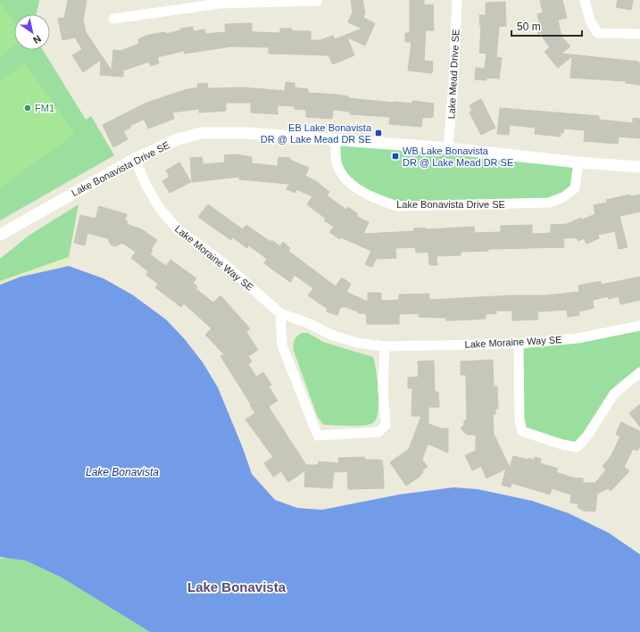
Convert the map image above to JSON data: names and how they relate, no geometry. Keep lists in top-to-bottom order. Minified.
{"streets":{"street":["Lake Mead Drive SE","Lake Bonavista Drive SE","Lake Moraine Way SE"]},"crossings":[["Lake Mead Drive SE","Lake Bonavista Drive SE"],["Lake Bonavista Drive SE","Lake Moraine Way SE"]],"districts":["Lake Bonavista"],"water":["Lake Bonavista"],"places":{"other":["FM1"],"transit":["EB Lake Bonavista DR @ Lake Mead DR SE","WB Lake Bonavista DR @ Lake Mead DR SE"]},"scale_bar":"50 m","north":"bottom right"}
